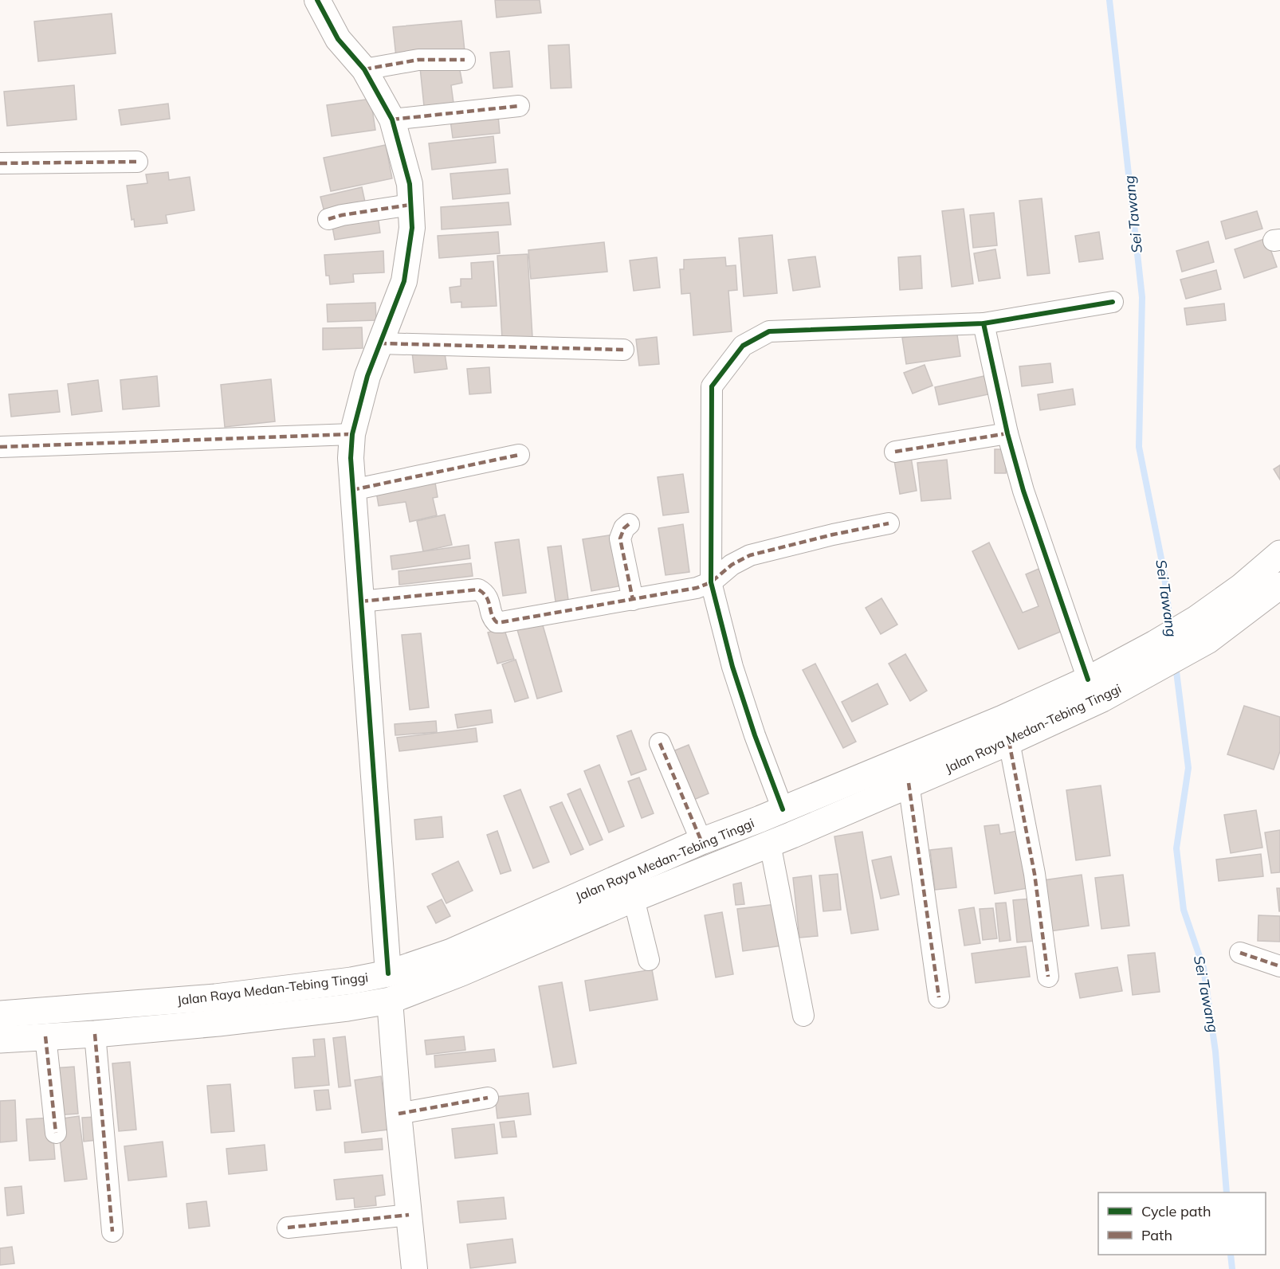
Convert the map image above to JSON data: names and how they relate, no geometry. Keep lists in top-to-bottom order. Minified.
{"streets":{"highway":["Jalan Raya Medan-Tebing Tinggi"]},"water":["Sei Tawang"],"legend":["Cycle path","Path"]}
